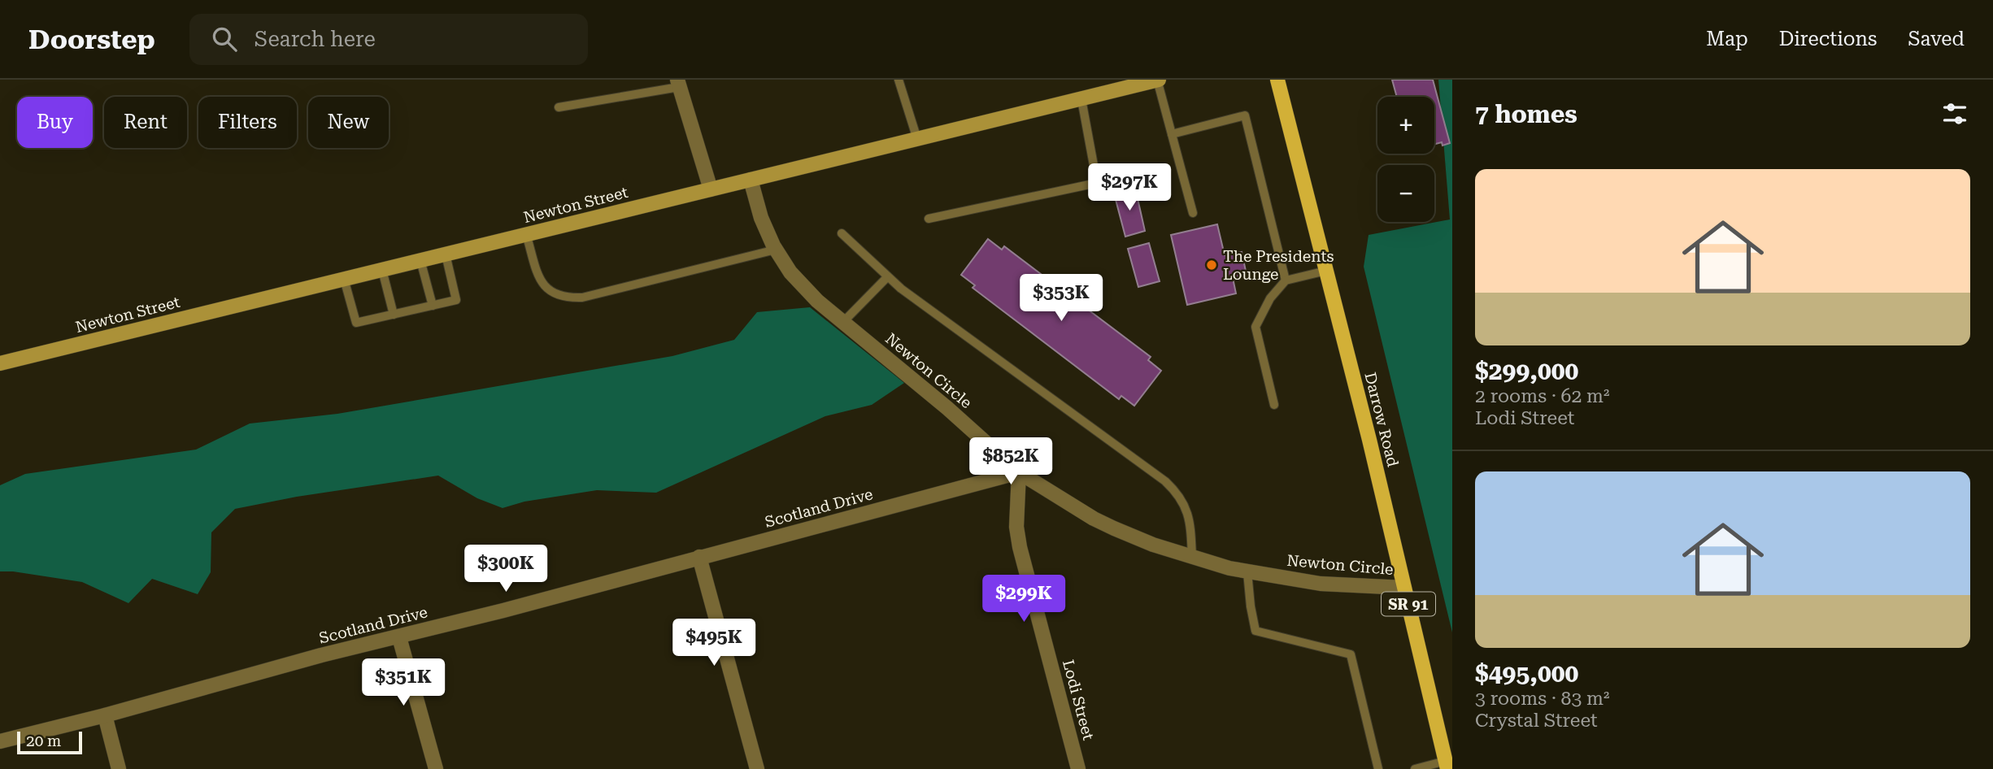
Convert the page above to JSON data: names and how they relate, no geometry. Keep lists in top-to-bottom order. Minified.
{"streets":{"main road":["Darrow Road","SR 91"],"street":["Newton Street","Newton Circle","Scotland Drive","Lodi Street"]},"crossings":[["Newton Street","Newton Circle"],["Newton Circle","Darrow Road"],["Newton Circle","Scotland Drive"],["Newton Circle","Lodi Street"],["Scotland Drive","Lodi Street"]],"places":["The Presidents Lounge"],"scale_bar":"20 m","page":{"header":"Doorstep","search":"Search here","nav":["Map","Directions","Saved"],"heading":"7 homes","map_buttons":["+","−"],"chip":["Buy","Rent","Filters","New"],"list":[{"name":"$299,000","note":"2 rooms · 62 m² · Lodi Street"},{"name":"$495,000","note":"3 rooms · 83 m² · Crystal Street"}],"price":["$297K","$353K","$852K","$300K","$299K","$495K","$351K"],"scale":"20 m"}}
